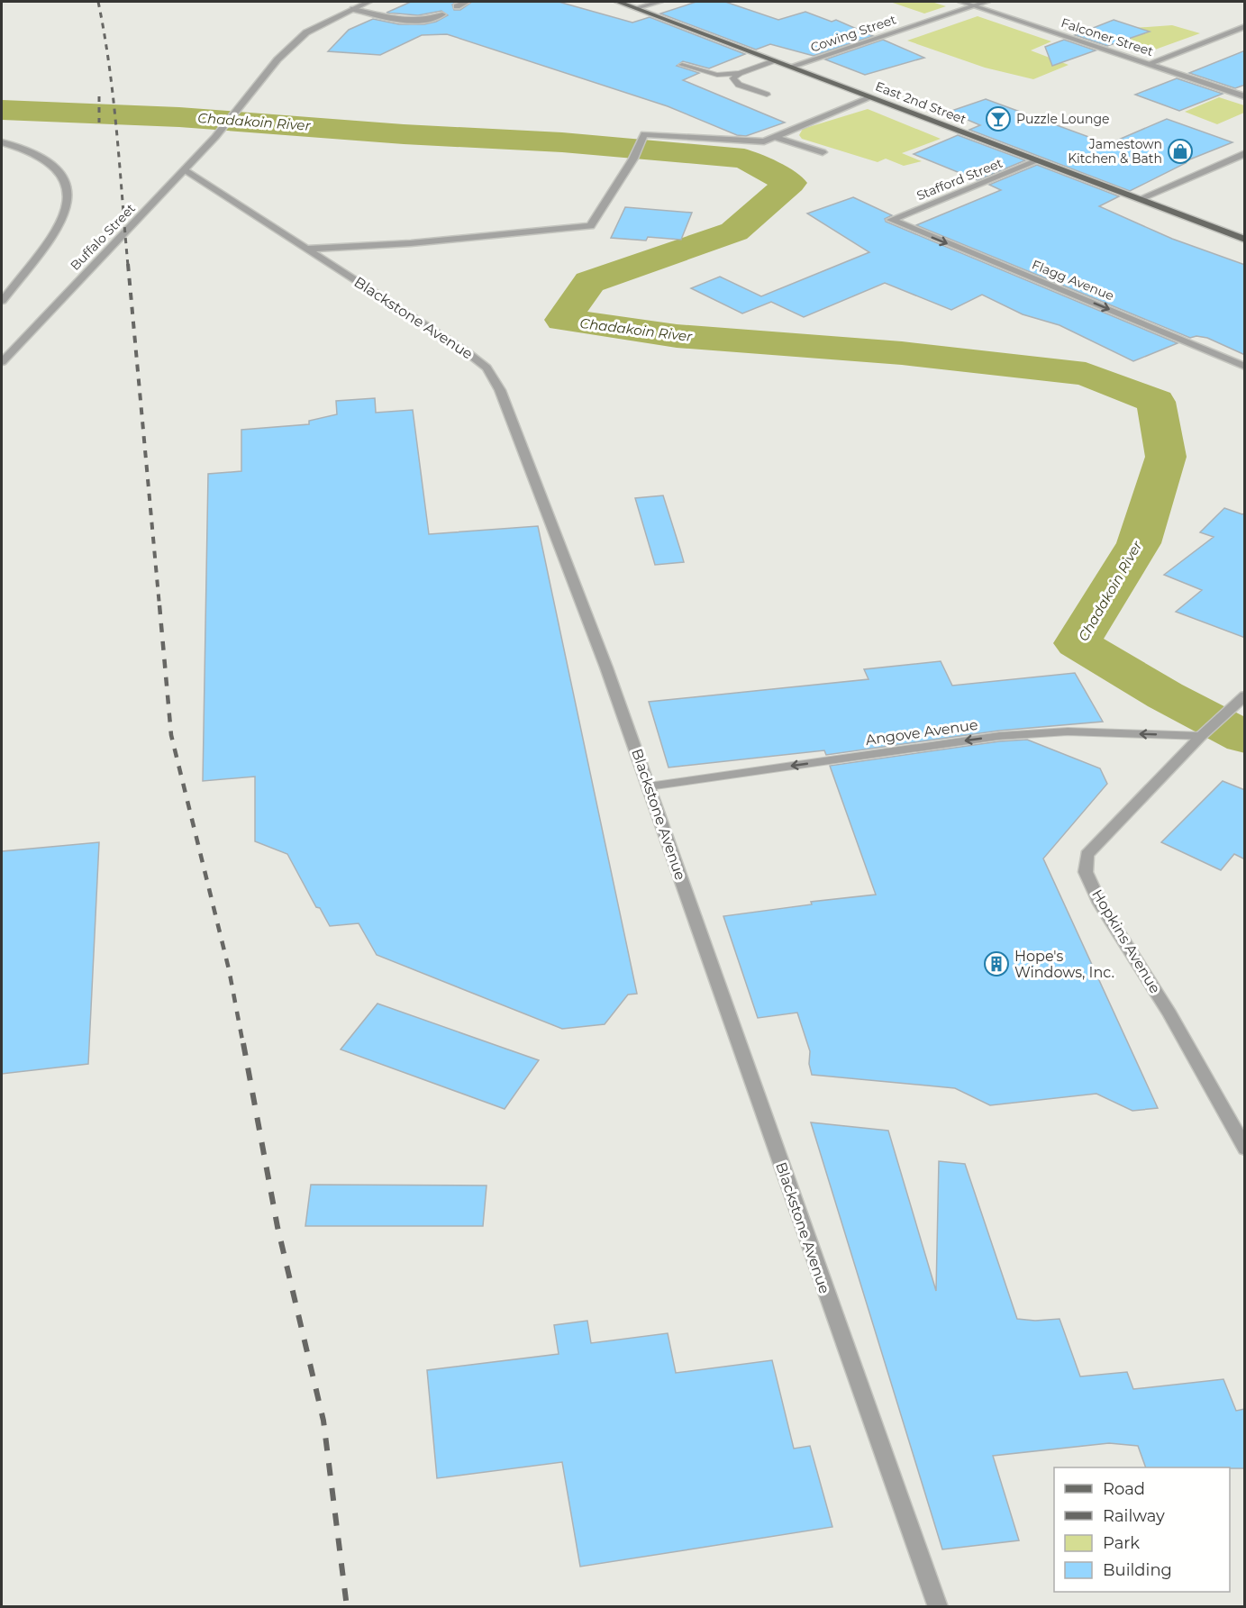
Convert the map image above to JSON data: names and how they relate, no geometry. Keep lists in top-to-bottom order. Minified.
{"streets":{"main road":["East 2nd Street"],"street":["Cowing Street","Falconer Street","Stafford Street","Buffalo Street","Flagg Avenue","Blackstone Avenue","Hopkins Avenue"],"lane":["Angove Avenue"]},"crossings":[["Cowing Street","Falconer Street"],["Cowing Street","East 2nd Street"],["East 2nd Street","Stafford Street"],["Stafford Street","Flagg Avenue"],["Buffalo Street","Blackstone Avenue"],["Blackstone Avenue","Angove Avenue"],["Angove Avenue","Hopkins Avenue"]],"one_way":["Flagg Avenue","Angove Avenue"],"water":["Chadakoin River"],"places":{"bar":["Puzzle Lounge"],"shop":["Jamestown Kitchen & Bath"],"building":["Hope's Windows, Inc."]},"legend":["Road","Railway","Park","Building"]}
